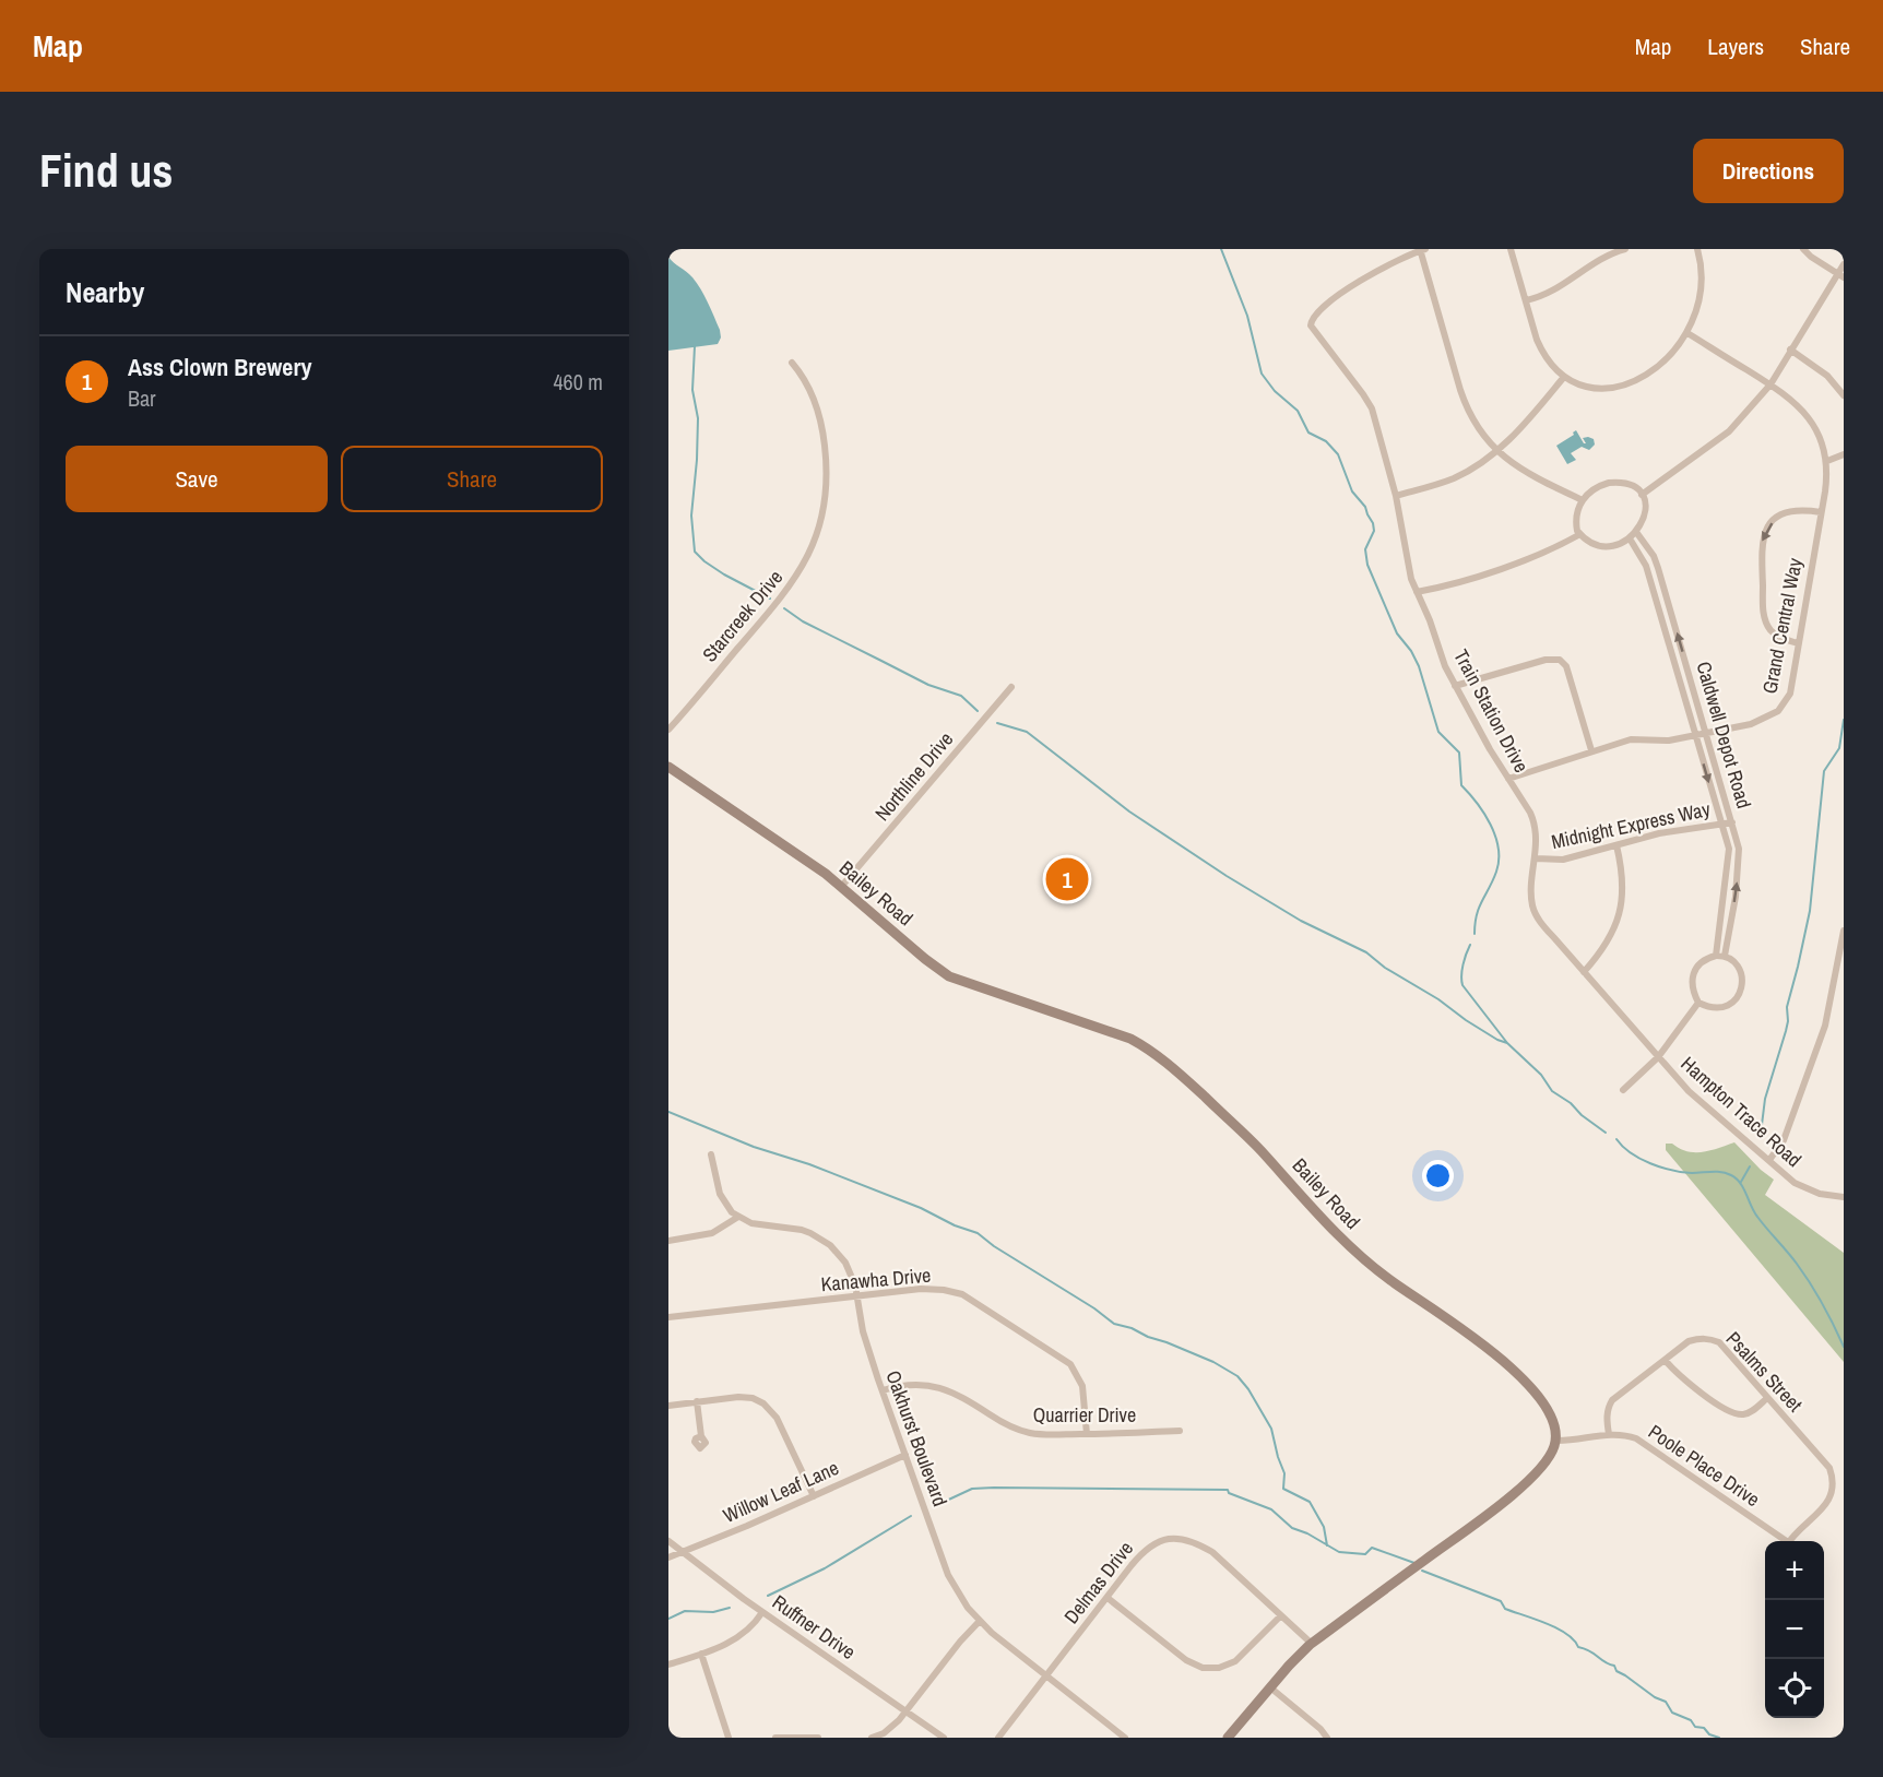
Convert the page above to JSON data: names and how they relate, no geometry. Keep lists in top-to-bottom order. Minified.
{"streets":{"street":["Starcreek Drive","Grand Central Way","Train Station Drive","Caldwell Depot Road","Northline Drive","Midnight Express Way","Bailey Road","Hampton Trace Road","Kanawha Drive","Psalms Street","Quarrier Drive","Oakhurst Boulevard","Poole Place Drive","Willow Leaf Lane","Delmas Drive","Ruffner Drive"]},"crossings":[["Grand Central Way","Train Station Drive"],["Grand Central Way","Caldwell Depot Road"],["Train Station Drive","Midnight Express Way"],["Train Station Drive","Hampton Trace Road"],["Caldwell Depot Road","Midnight Express Way"],["Northline Drive","Bailey Road"],["Bailey Road","Poole Place Drive"],["Kanawha Drive","Quarrier Drive"],["Kanawha Drive","Oakhurst Boulevard"],["Psalms Street","Poole Place Drive"],["Quarrier Drive","Oakhurst Boulevard"],["Oakhurst Boulevard","Willow Leaf Lane"],["Oakhurst Boulevard","Delmas Drive"],["Willow Leaf Lane","Ruffner Drive"]],"page":{"header":"Map","nav":["Map","Layers","Share"],"buttons":["Directions",["Save","Share"]],"title":"Find us","heading":"Nearby","list":[{"mark":"1","name":"Ass Clown Brewery","note":"Bar","value":"460 m"}],"pins":"1","map_buttons":["+","−"]}}
